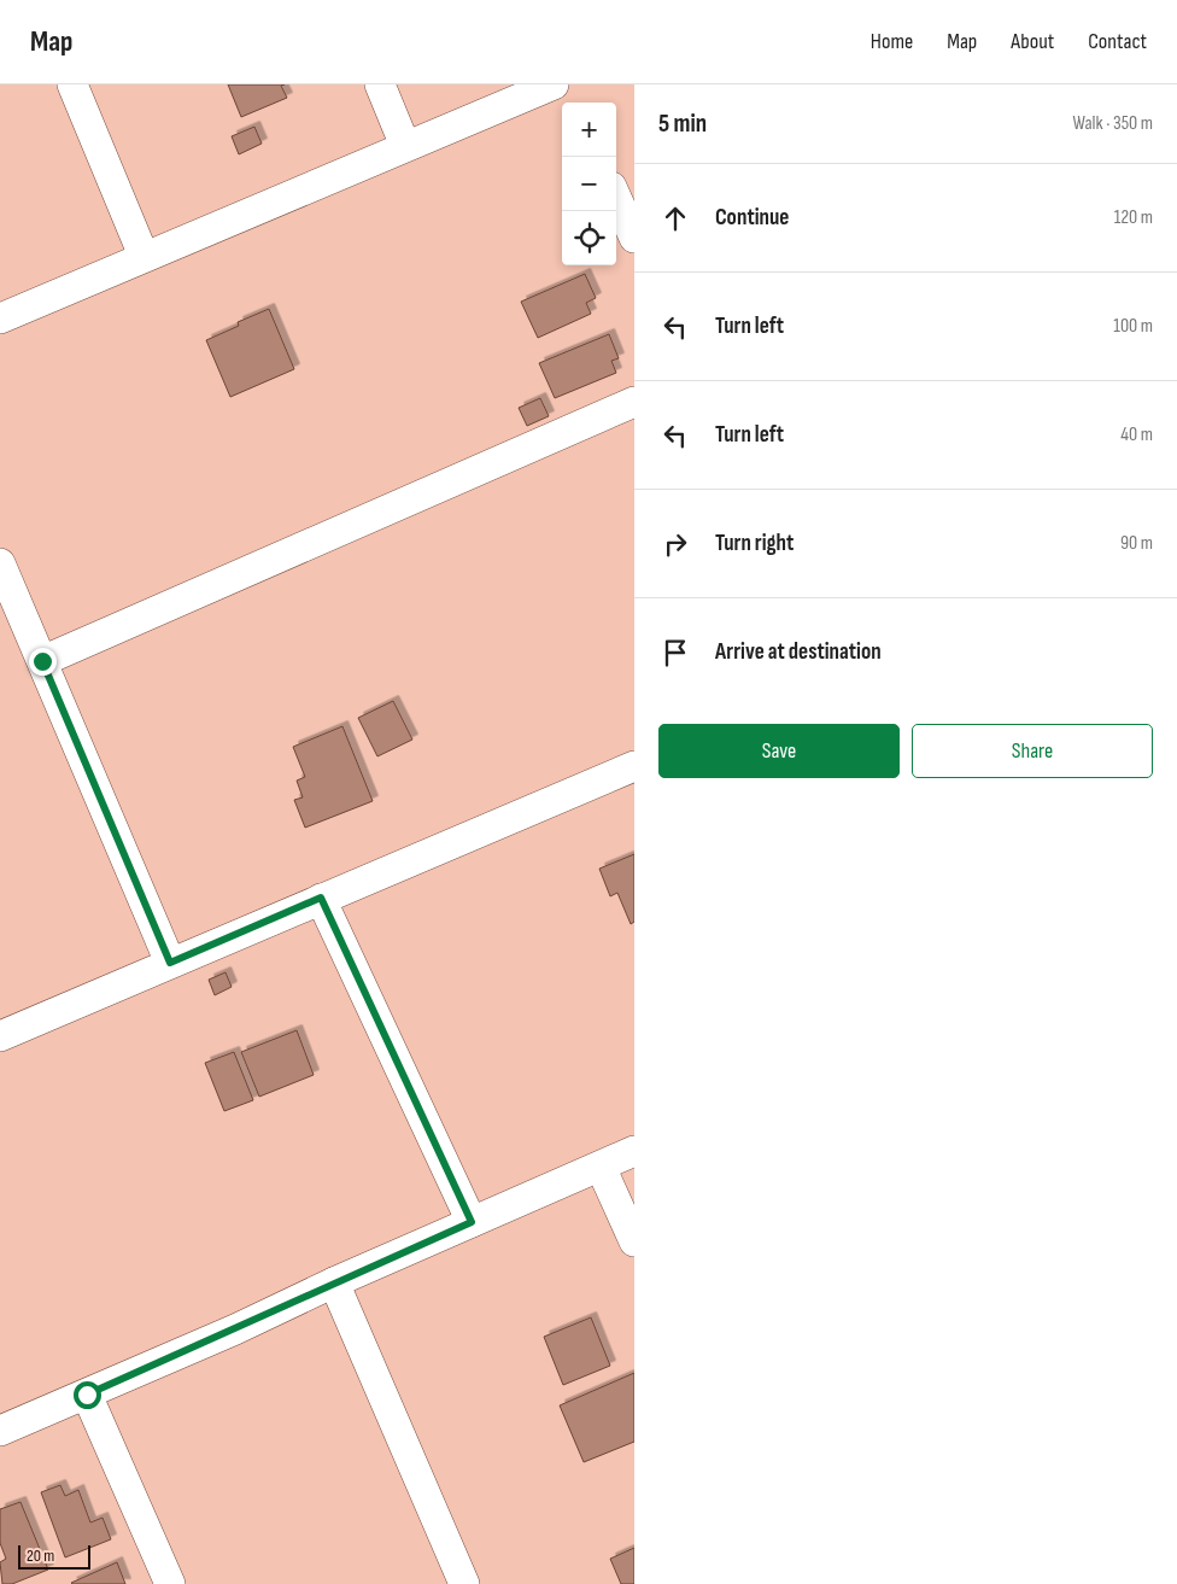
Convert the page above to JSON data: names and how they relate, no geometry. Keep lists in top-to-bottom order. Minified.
{"scale_bar":"20 m","page":{"header":"Map","nav":["Home","Map","About","Contact"],"heading":["5 min","Walk · 350 m"],"map_buttons":["+","−"],"list":[["Continue","120 m"],["Turn left","100 m"],["Turn left","40 m"],["Turn right","90 m"],"Arrive at destination"],"buttons":["Save","Share"],"scale":"20 m"}}
